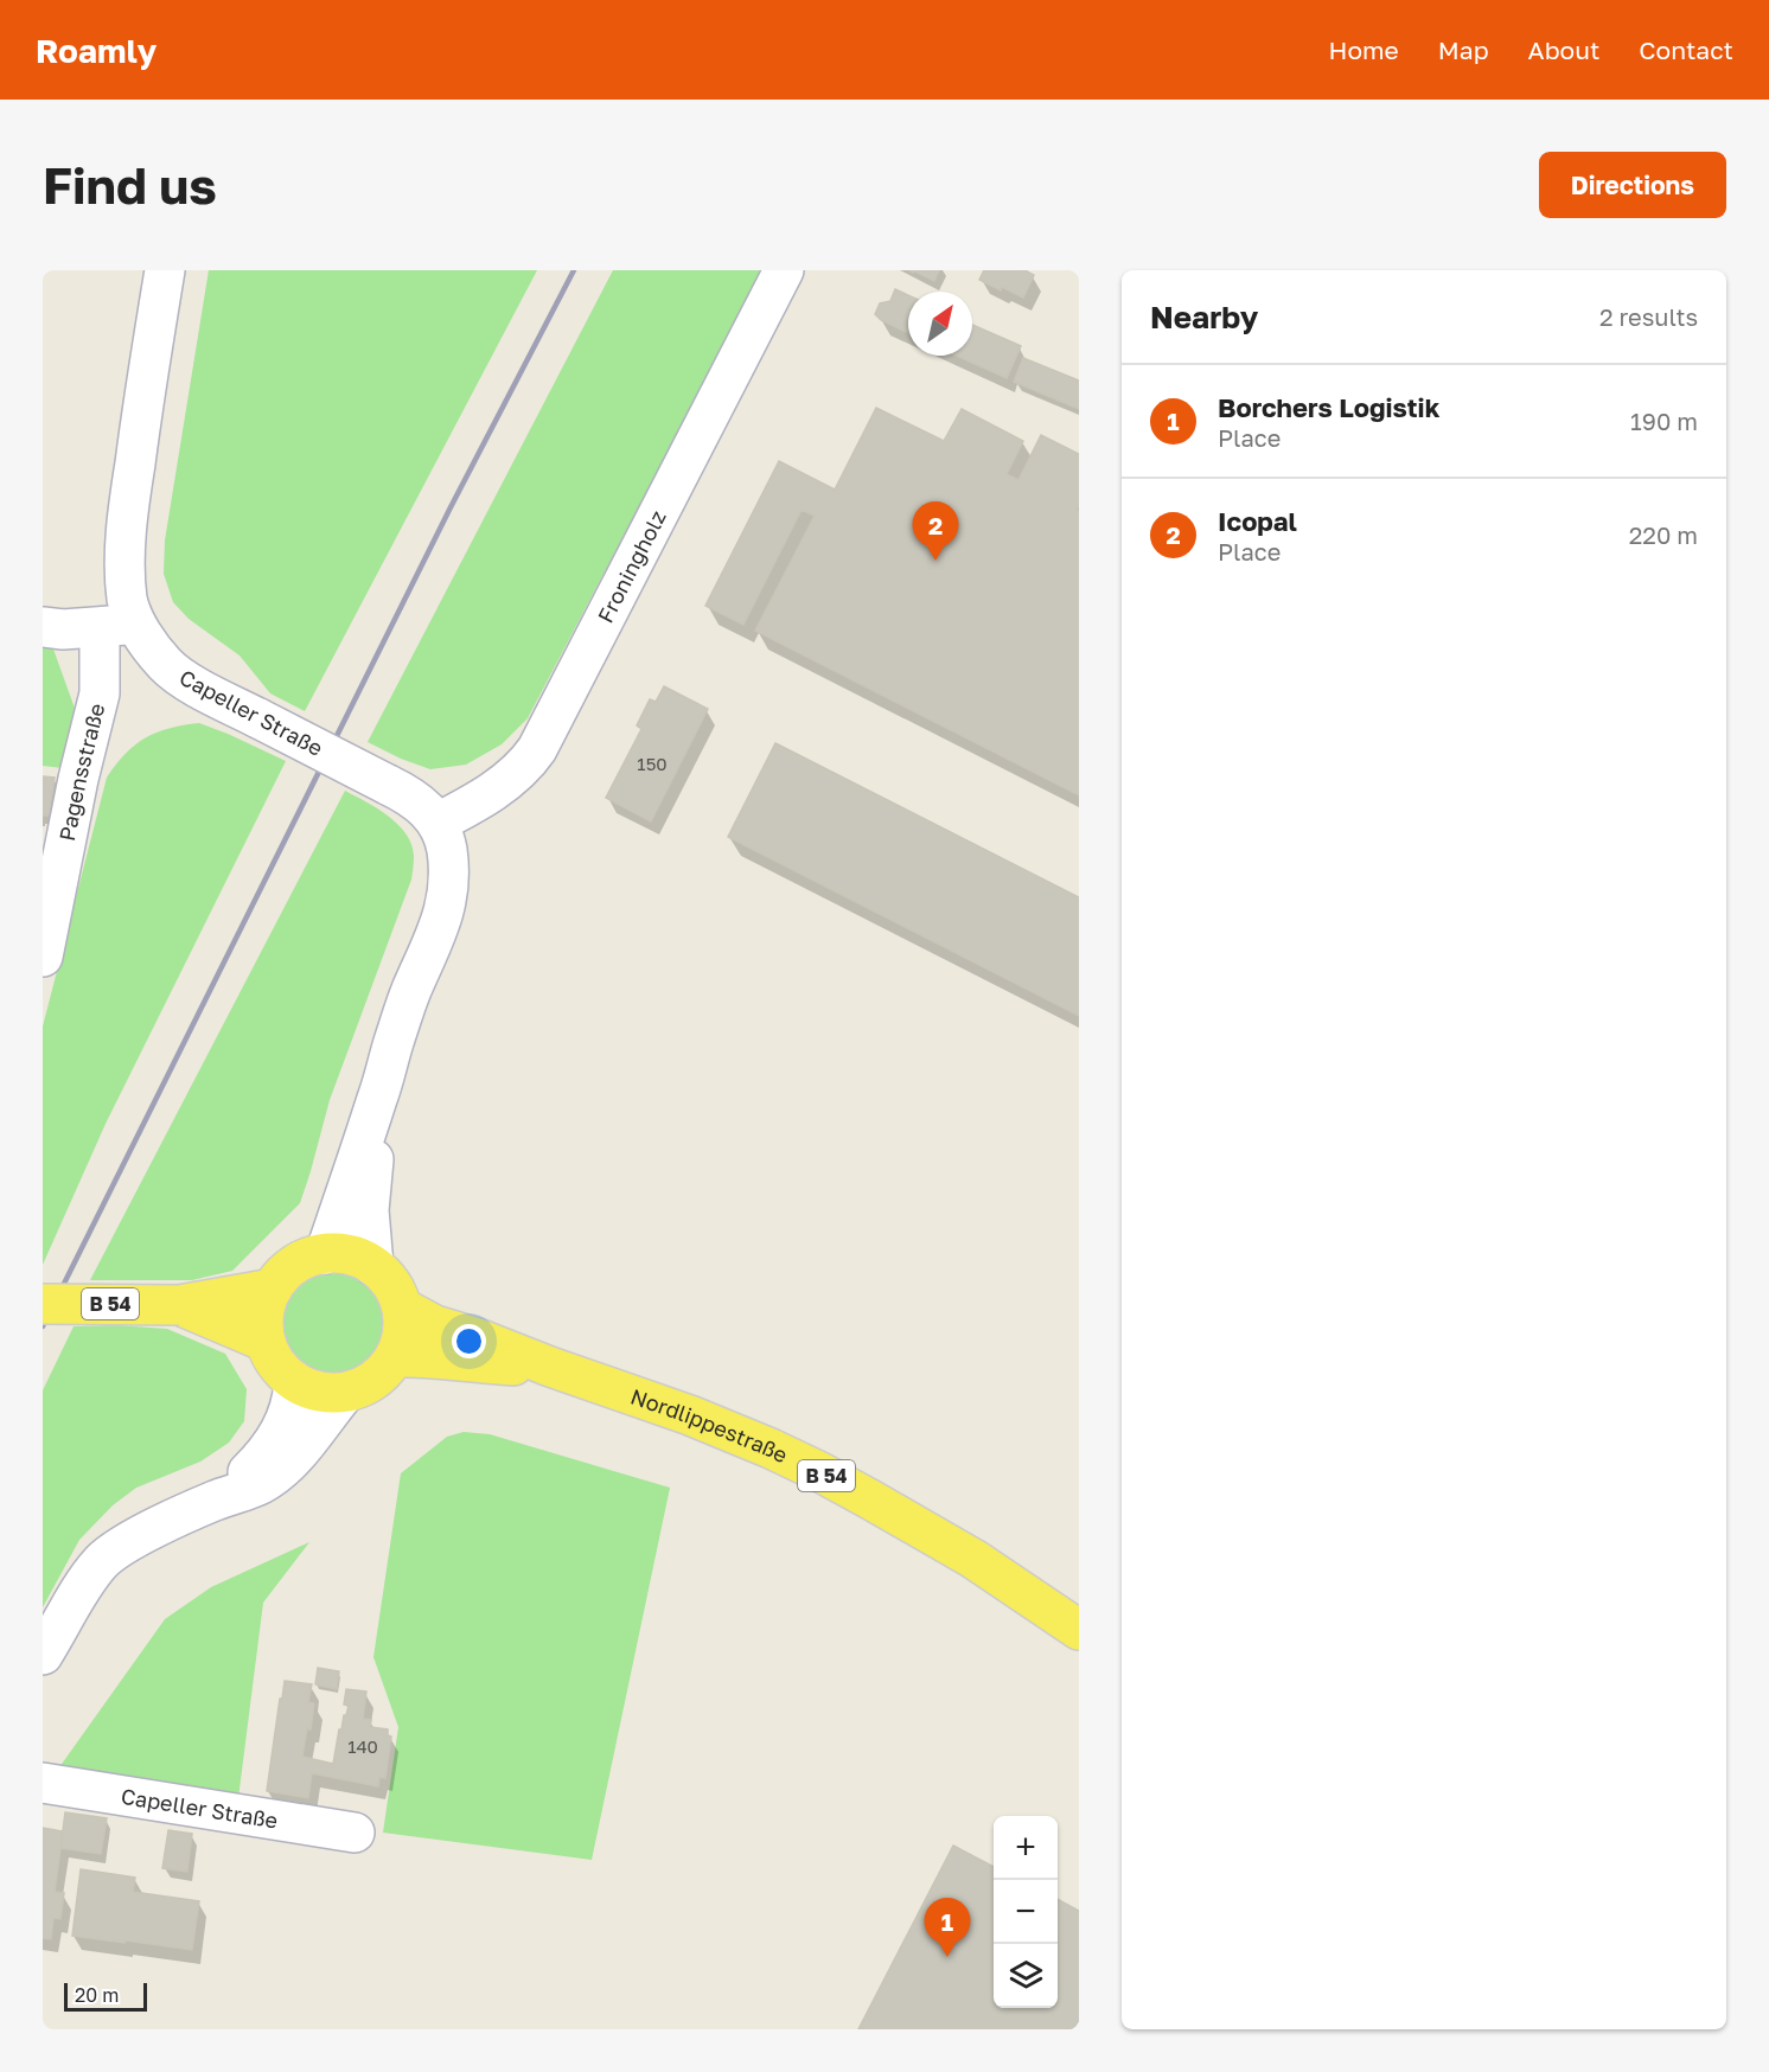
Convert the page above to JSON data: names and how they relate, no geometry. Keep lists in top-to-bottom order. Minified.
{"streets":{"main road":["B 54","Nordlippestraße"],"street":["Froningholz","Capeller Straße","Pagensstraße"]},"crossings":[["Froningholz","Capeller Straße"],["Capeller Straße","Pagensstraße"],["Capeller Straße","B 54"],["Capeller Straße","Nordlippestraße"],["B 54","Nordlippestraße"]],"house_numbers":["150","140"],"scale_bar":"20 m","north":"top right","page":{"header":"Roamly","nav":["Home","Map","About","Contact"],"buttons":"Directions","title":"Find us","heading":["Nearby","2 results"],"list":[{"mark":"1","name":"Borchers Logistik","note":"Place","value":"190 m"},{"mark":"2","name":"Icopal","note":"Place","value":"220 m"}],"pins":["2","1"],"map_buttons":["+","−"],"scale":"20 m"}}
